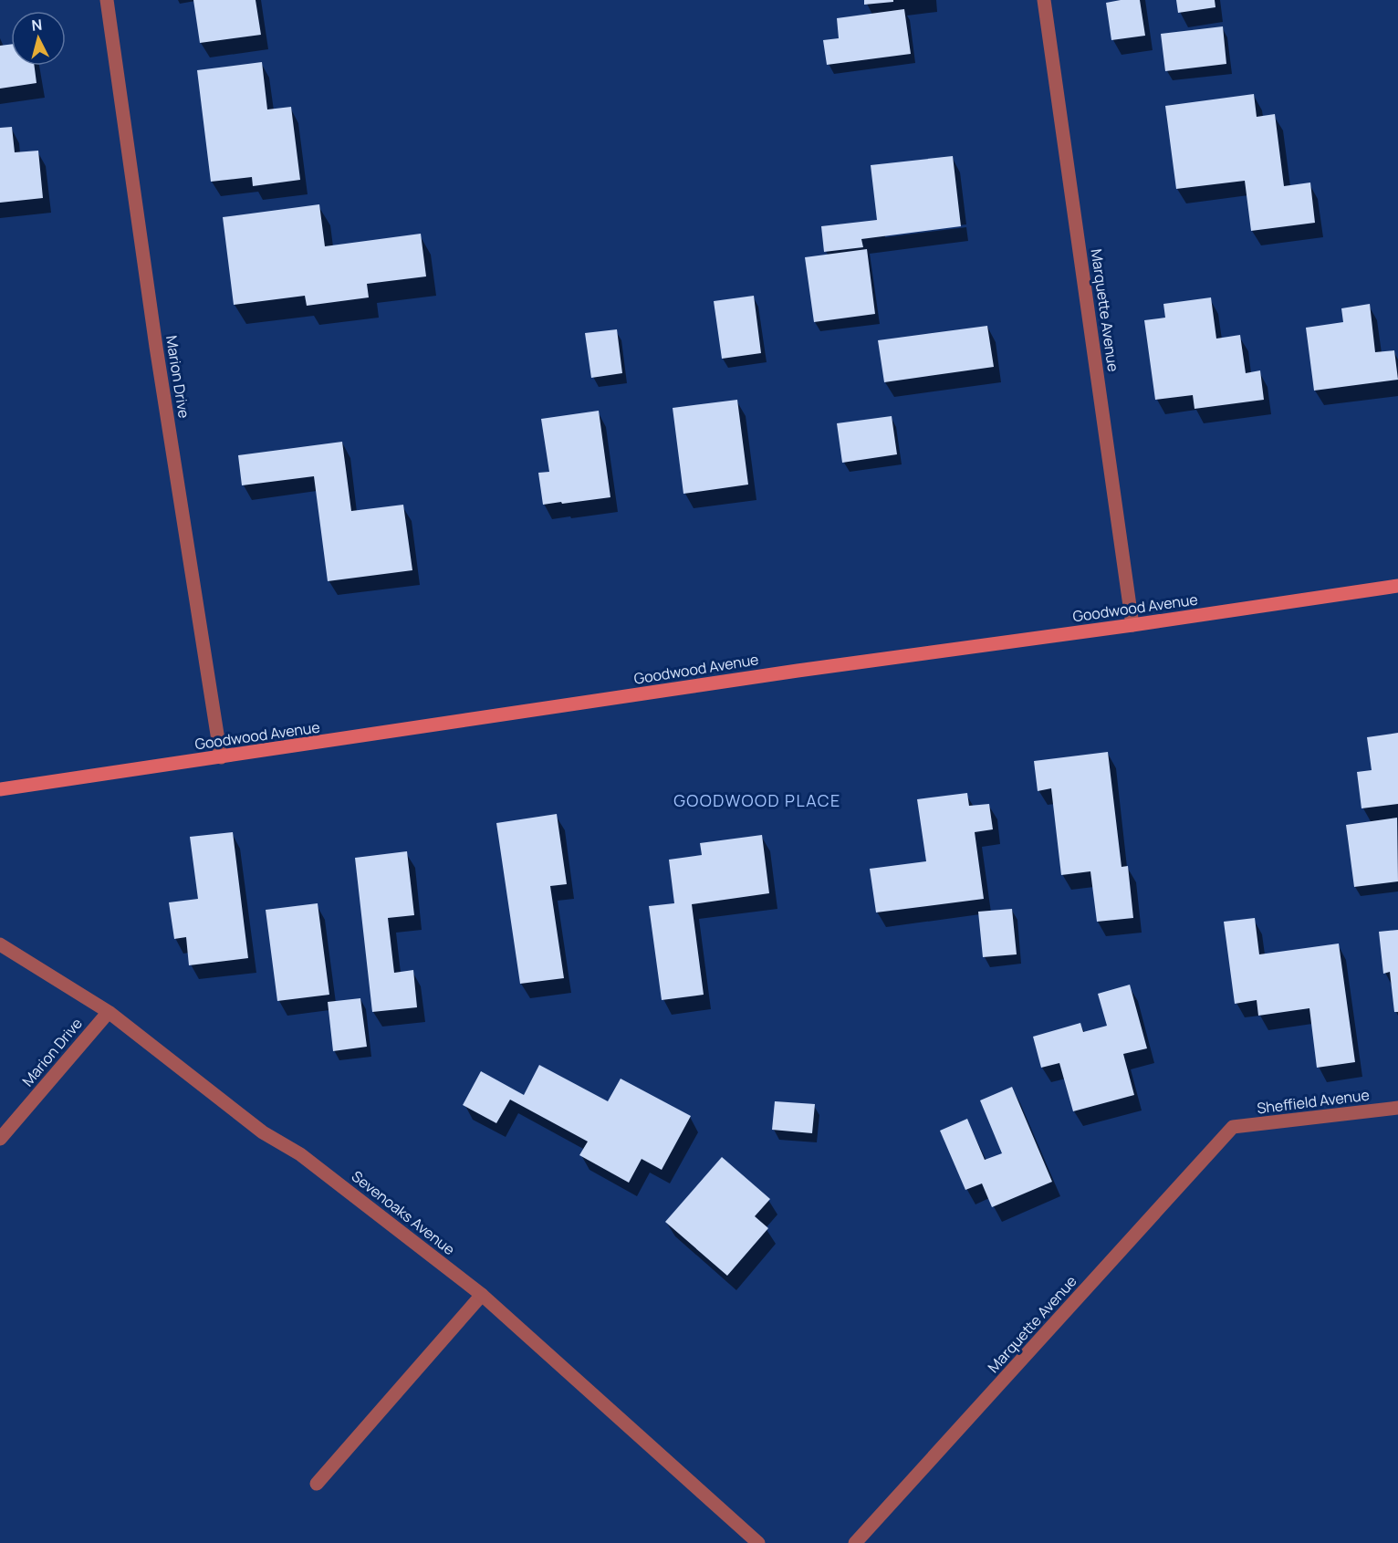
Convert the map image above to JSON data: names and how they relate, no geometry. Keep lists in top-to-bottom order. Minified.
{"streets":{"street":["Marquette Avenue","Marion Drive","Goodwood Avenue","Sheffield Avenue","Sevenoaks Avenue"]},"crossings":[["Marquette Avenue","Goodwood Avenue"],["Marquette Avenue","Sheffield Avenue"],["Marion Drive","Goodwood Avenue"],["Marion Drive","Sevenoaks Avenue"]],"districts":["GOODWOOD PLACE"],"north":"top"}
